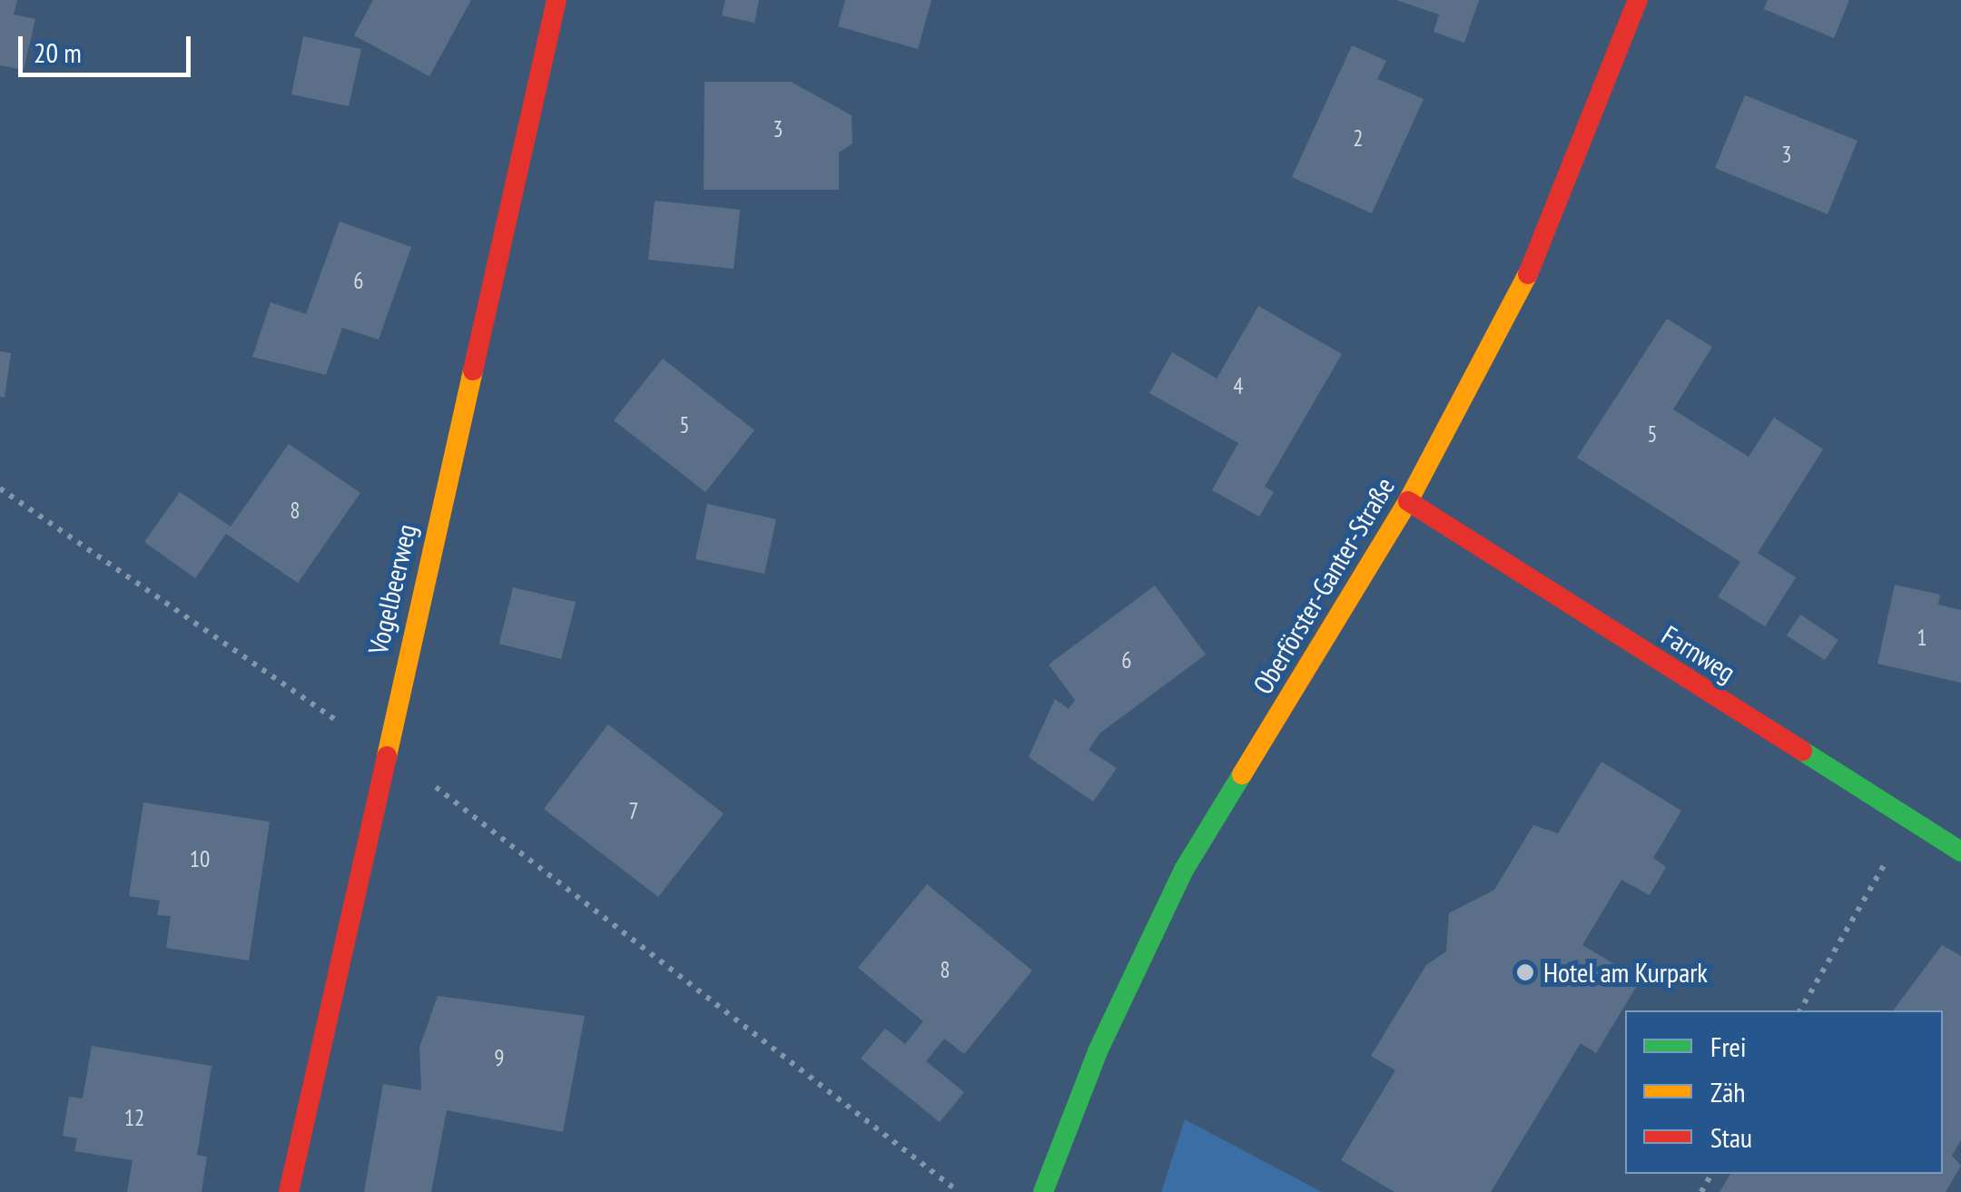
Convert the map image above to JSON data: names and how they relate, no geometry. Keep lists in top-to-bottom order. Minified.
{"streets":{"street":["Oberförster-Ganter-Straße","Vogelbeerweg","Farnweg"]},"crossings":[["Oberförster-Ganter-Straße","Farnweg"]],"places":["Hotel am Kurpark"],"house_numbers":["3","2","3","6","4","5","5","8","1","6","7","10","8","9","12"],"legend":["Frei","Zäh","Stau"],"scale_bar":"20 m"}
